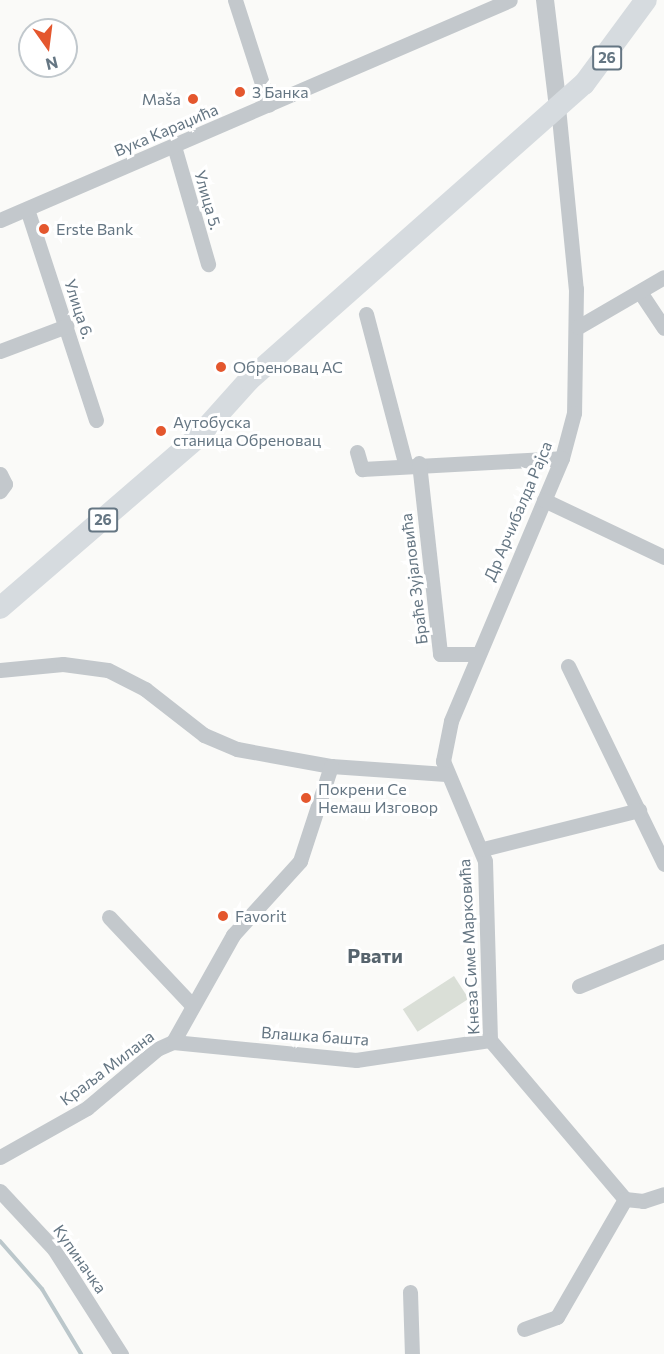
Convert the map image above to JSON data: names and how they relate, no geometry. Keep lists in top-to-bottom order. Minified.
{"streets":{"main road":["26"],"street":["Вука Караџића","Улица 5.","Улица 6.","Др Арчибалда Рајса","Браће Зујаловића","Кнеза Симе Марковића","Влашка башта","Краља Милана","Купиначка"]},"crossings":[["26","Др Арчибалда Рајса"],["Вука Караџића","Улица 5."],["Вука Караџића","Улица 6."],["Др Арчибалда Рајса","Браће Зујаловића"],["Др Арчибалда Рајса","Кнеза Симе Марковића"],["Кнеза Симе Марковића","Влашка башта"],["Влашка башта","Краља Милана"]],"districts":["Рвати"],"places":["3 Банка","Maša","Erste Bank","Обреновац АС","Аутобуска станица Обреновац","Покрени Се Немаш Изговор","Favorit"],"north":"bottom"}
